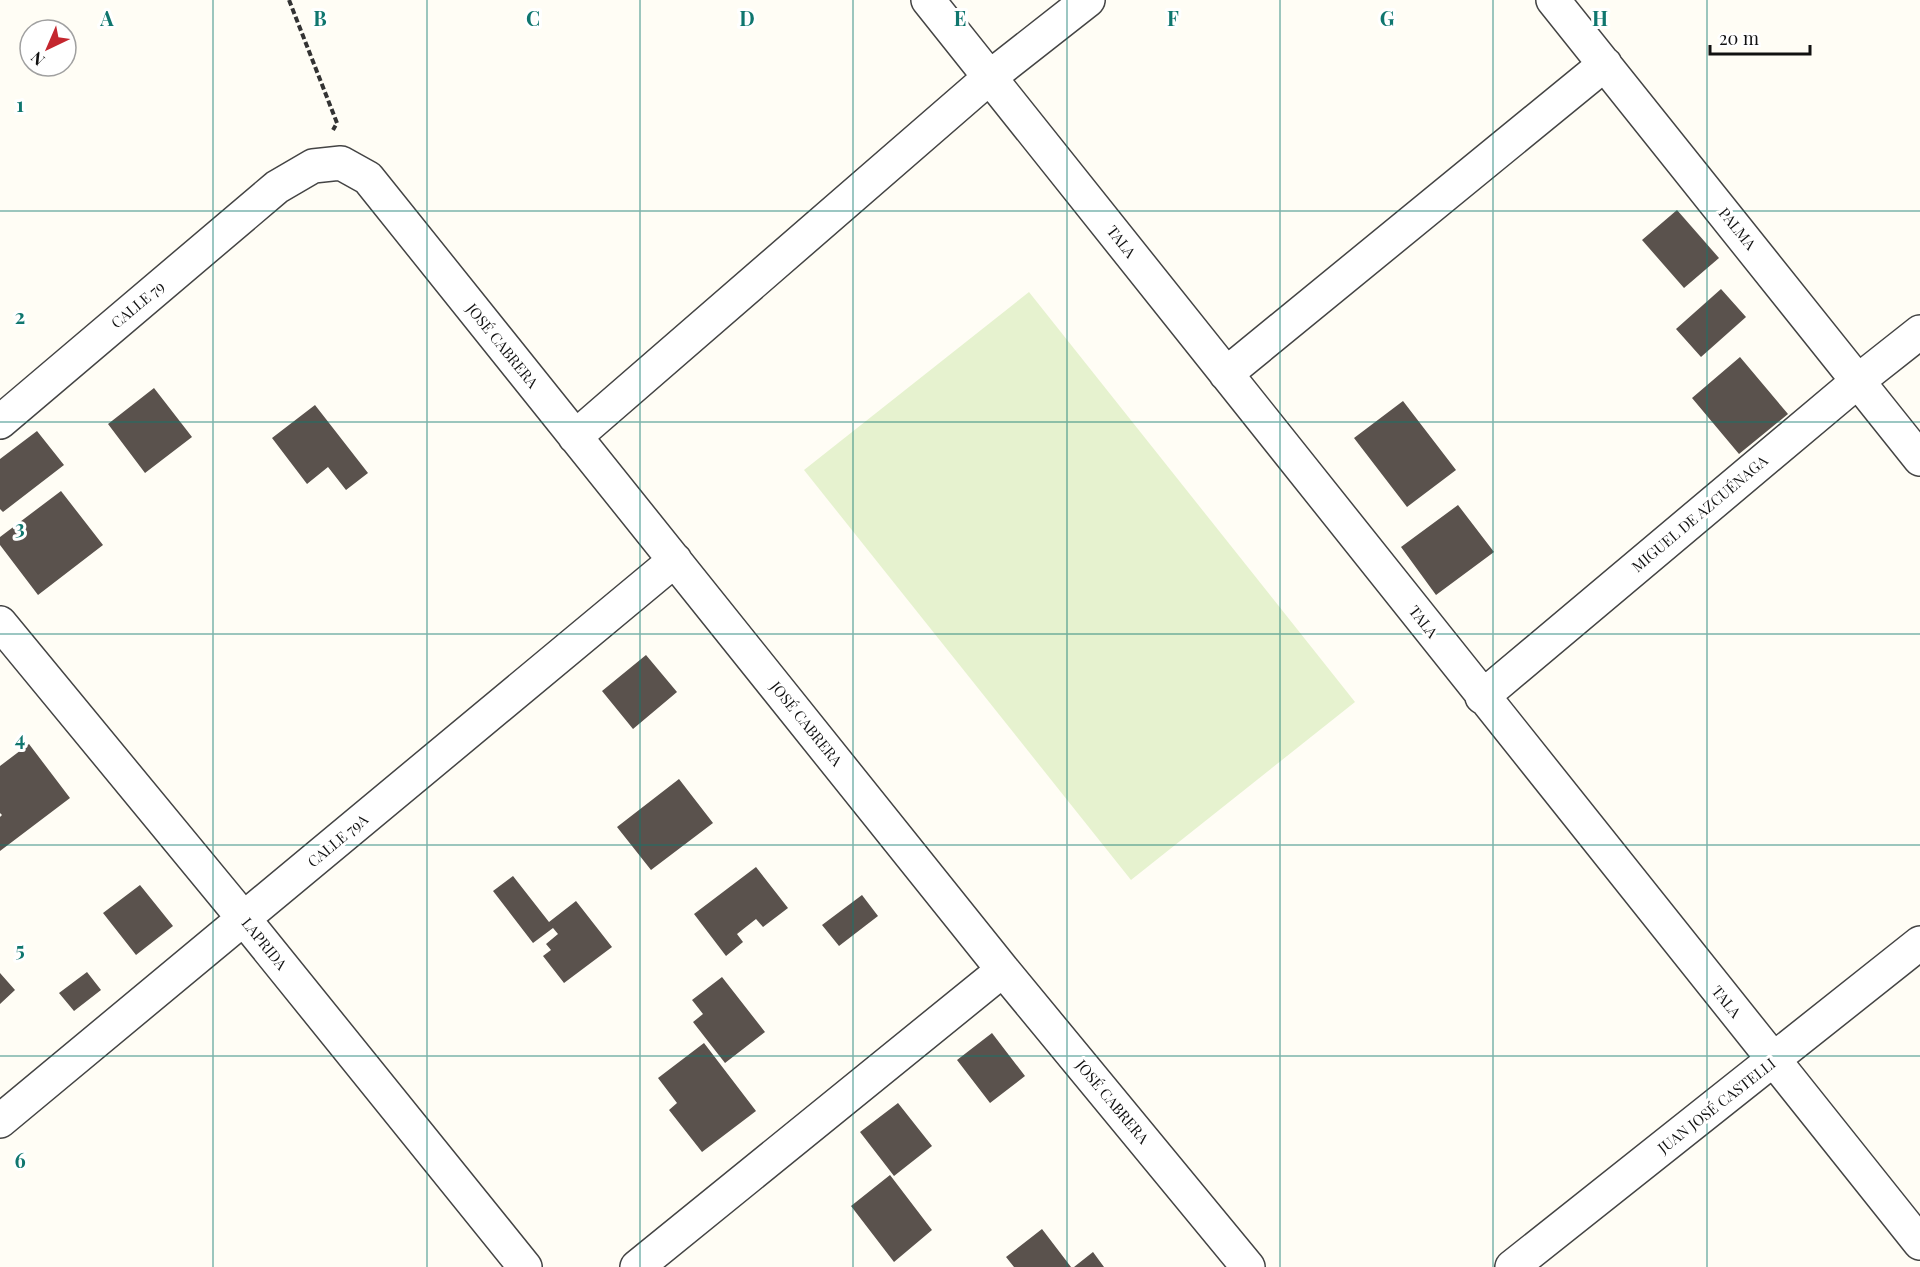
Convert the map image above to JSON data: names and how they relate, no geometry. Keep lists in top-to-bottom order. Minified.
{"streets":{"street":["PALMA","TALA","CALLE 79","JOSÉ CABRERA","MIGUEL DE AZCUÉNAGA","CALLE 79A","LAPRIDA","JUAN JOSÉ CASTELLI"]},"crossings":[["PALMA","MIGUEL DE AZCUÉNAGA"],["TALA","MIGUEL DE AZCUÉNAGA"],["TALA","JUAN JOSÉ CASTELLI"],["CALLE 79","JOSÉ CABRERA"],["JOSÉ CABRERA","CALLE 79A"],["CALLE 79A","LAPRIDA"]],"scale_bar":"20 m","north":"bottom left","grid":{"columns":["A","B","C","D","E","F","G","H"],"rows":["1","2","3","4","5","6"]}}
